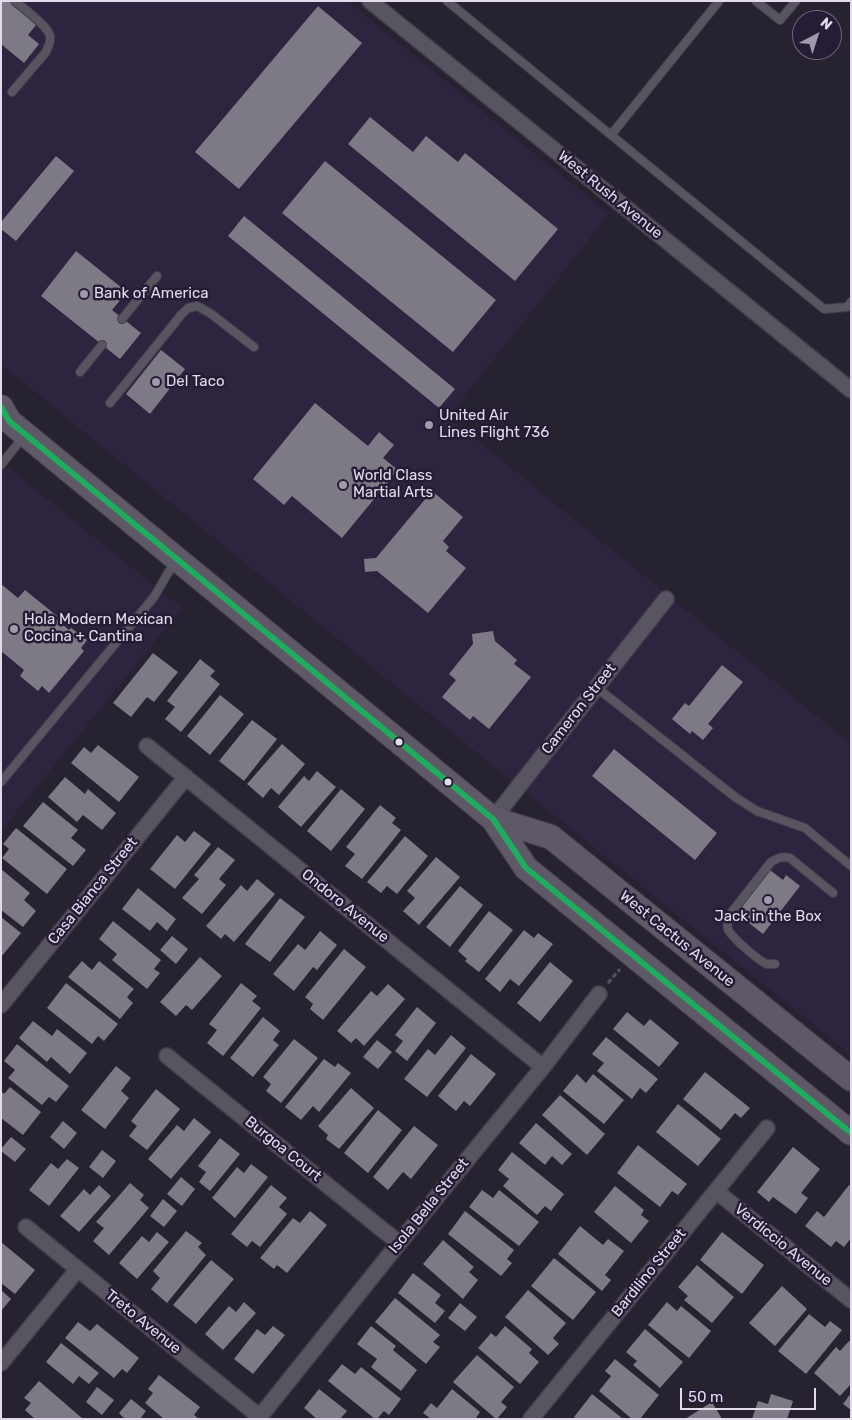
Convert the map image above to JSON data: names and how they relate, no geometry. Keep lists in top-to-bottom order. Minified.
{"streets":{"main road":["West Cactus Avenue"],"street":["West Rush Avenue","Cameron Street","Casa Bianca Street","Ondoro Avenue","Burgoa Court","Isola Bella Street","Verdiccio Avenue","Bardilino Street","Treto Avenue"]},"crossings":[["Cameron Street","West Cactus Avenue"],["Casa Bianca Street","Ondoro Avenue"],["Ondoro Avenue","Isola Bella Street"],["Burgoa Court","Isola Bella Street"],["Isola Bella Street","Treto Avenue"],["Verdiccio Avenue","Bardilino Street"]],"places":["Bank of America","Del Taco","United Air Lines Flight 736","World Class Martial Arts","Hola Modern Mexican Cocina + Cantina","Jack in the Box"],"scale_bar":"50 m","north":"top right"}
